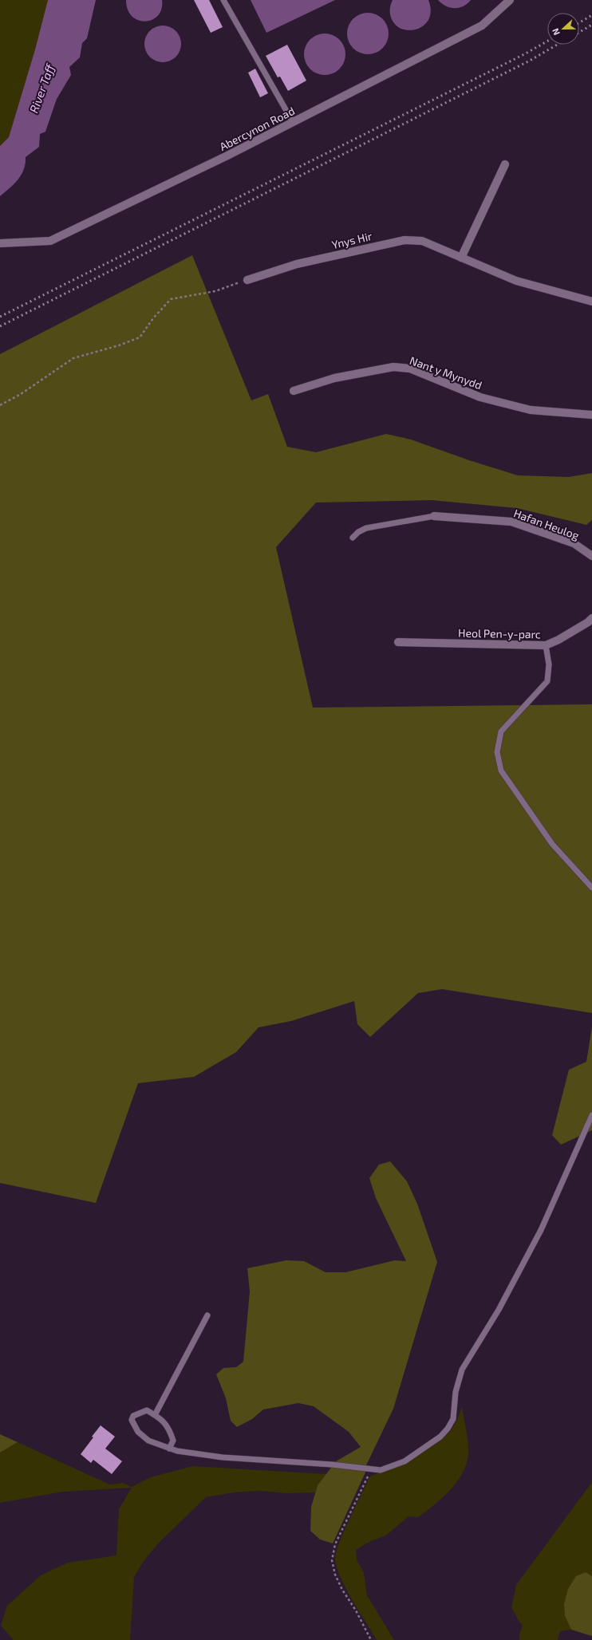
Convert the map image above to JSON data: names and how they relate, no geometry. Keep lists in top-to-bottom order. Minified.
{"streets":{"street":["Abercynon Road","Ynys Hir","Nant y Mynydd","Hafan Heulog","Heol Pen-y-parc"]},"water":["River Taff"],"north":"left"}
